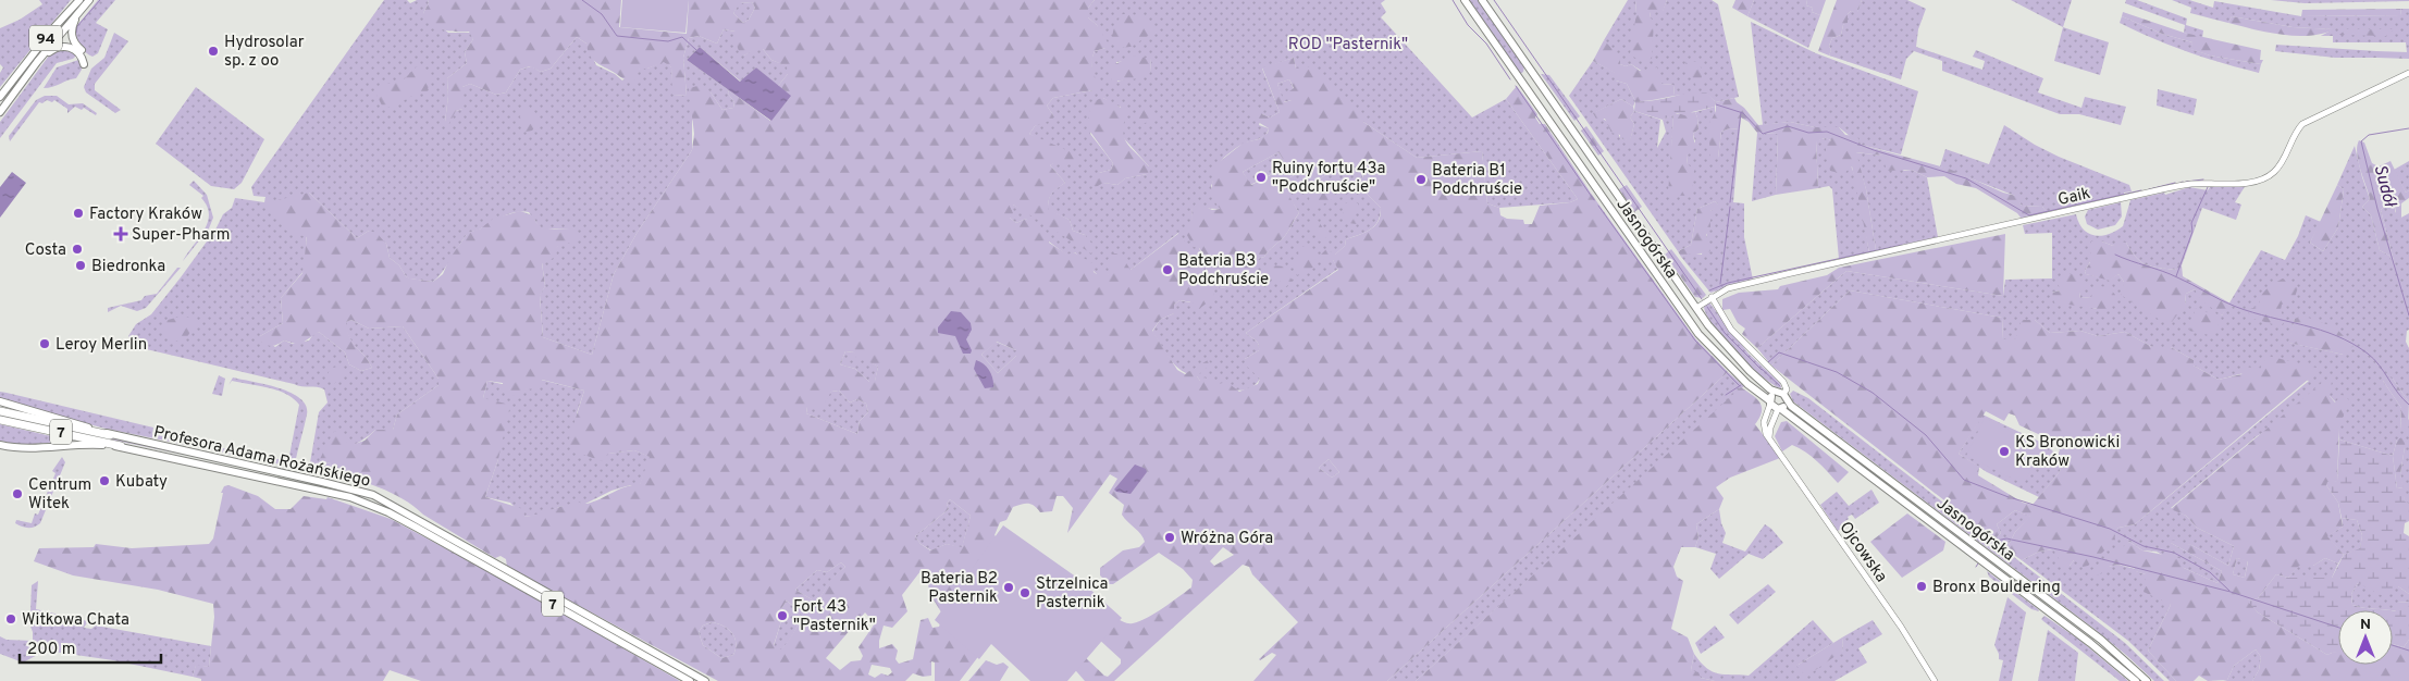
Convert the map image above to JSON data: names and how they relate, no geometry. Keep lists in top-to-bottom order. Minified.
{"streets":{"highway":["7"],"main road":["94","Jasnogórska","Profesora Adama Rożańskiego"],"street":["Gaik","Ojcowska"]},"crossings":[["Gaik","Jasnogórska"],["7","Profesora Adama Rożańskiego"]],"water":["Sudół"],"parks":["ROD \"Pasternik\""],"places":{"other":["Hydrosolar sp. z oo","Ruiny fortu 43a \"Podchruście\"","Bateria B1 Podchruście","Factory Kraków","Costa","Biedronka","Bateria B3 Podchruście","Leroy Merlin","KS Bronowicki Kraków","Kubaty","Centrum Witek","Wróżna Góra","Bronx Bouldering","Bateria B2 Pasternik","Strzelnica Pasternik","Fort 43 \"Pasternik\"","Witkowa Chata"],"health":["Super-Pharm"]},"scale_bar":"200 m","north":"top"}
